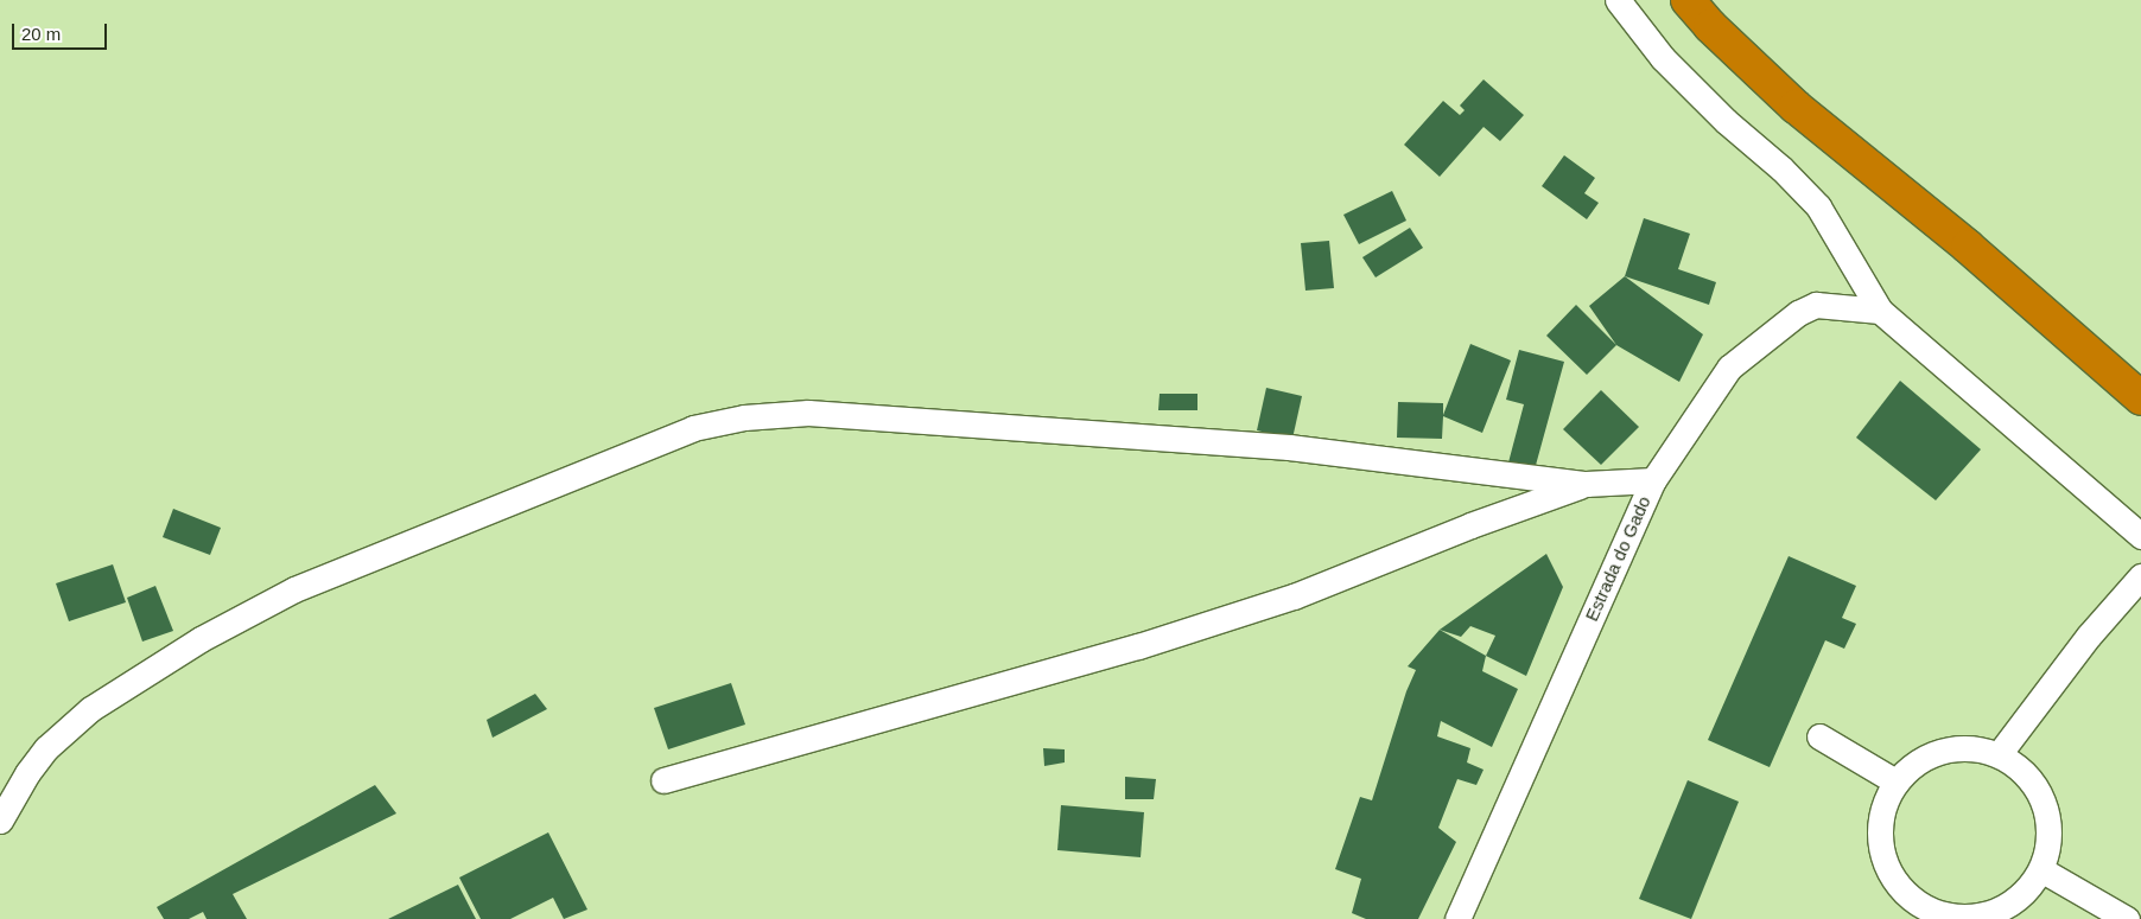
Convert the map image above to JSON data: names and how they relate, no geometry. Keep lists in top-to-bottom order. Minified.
{"streets":{"street":["Estrada do Gado"]},"scale_bar":"20 m"}
